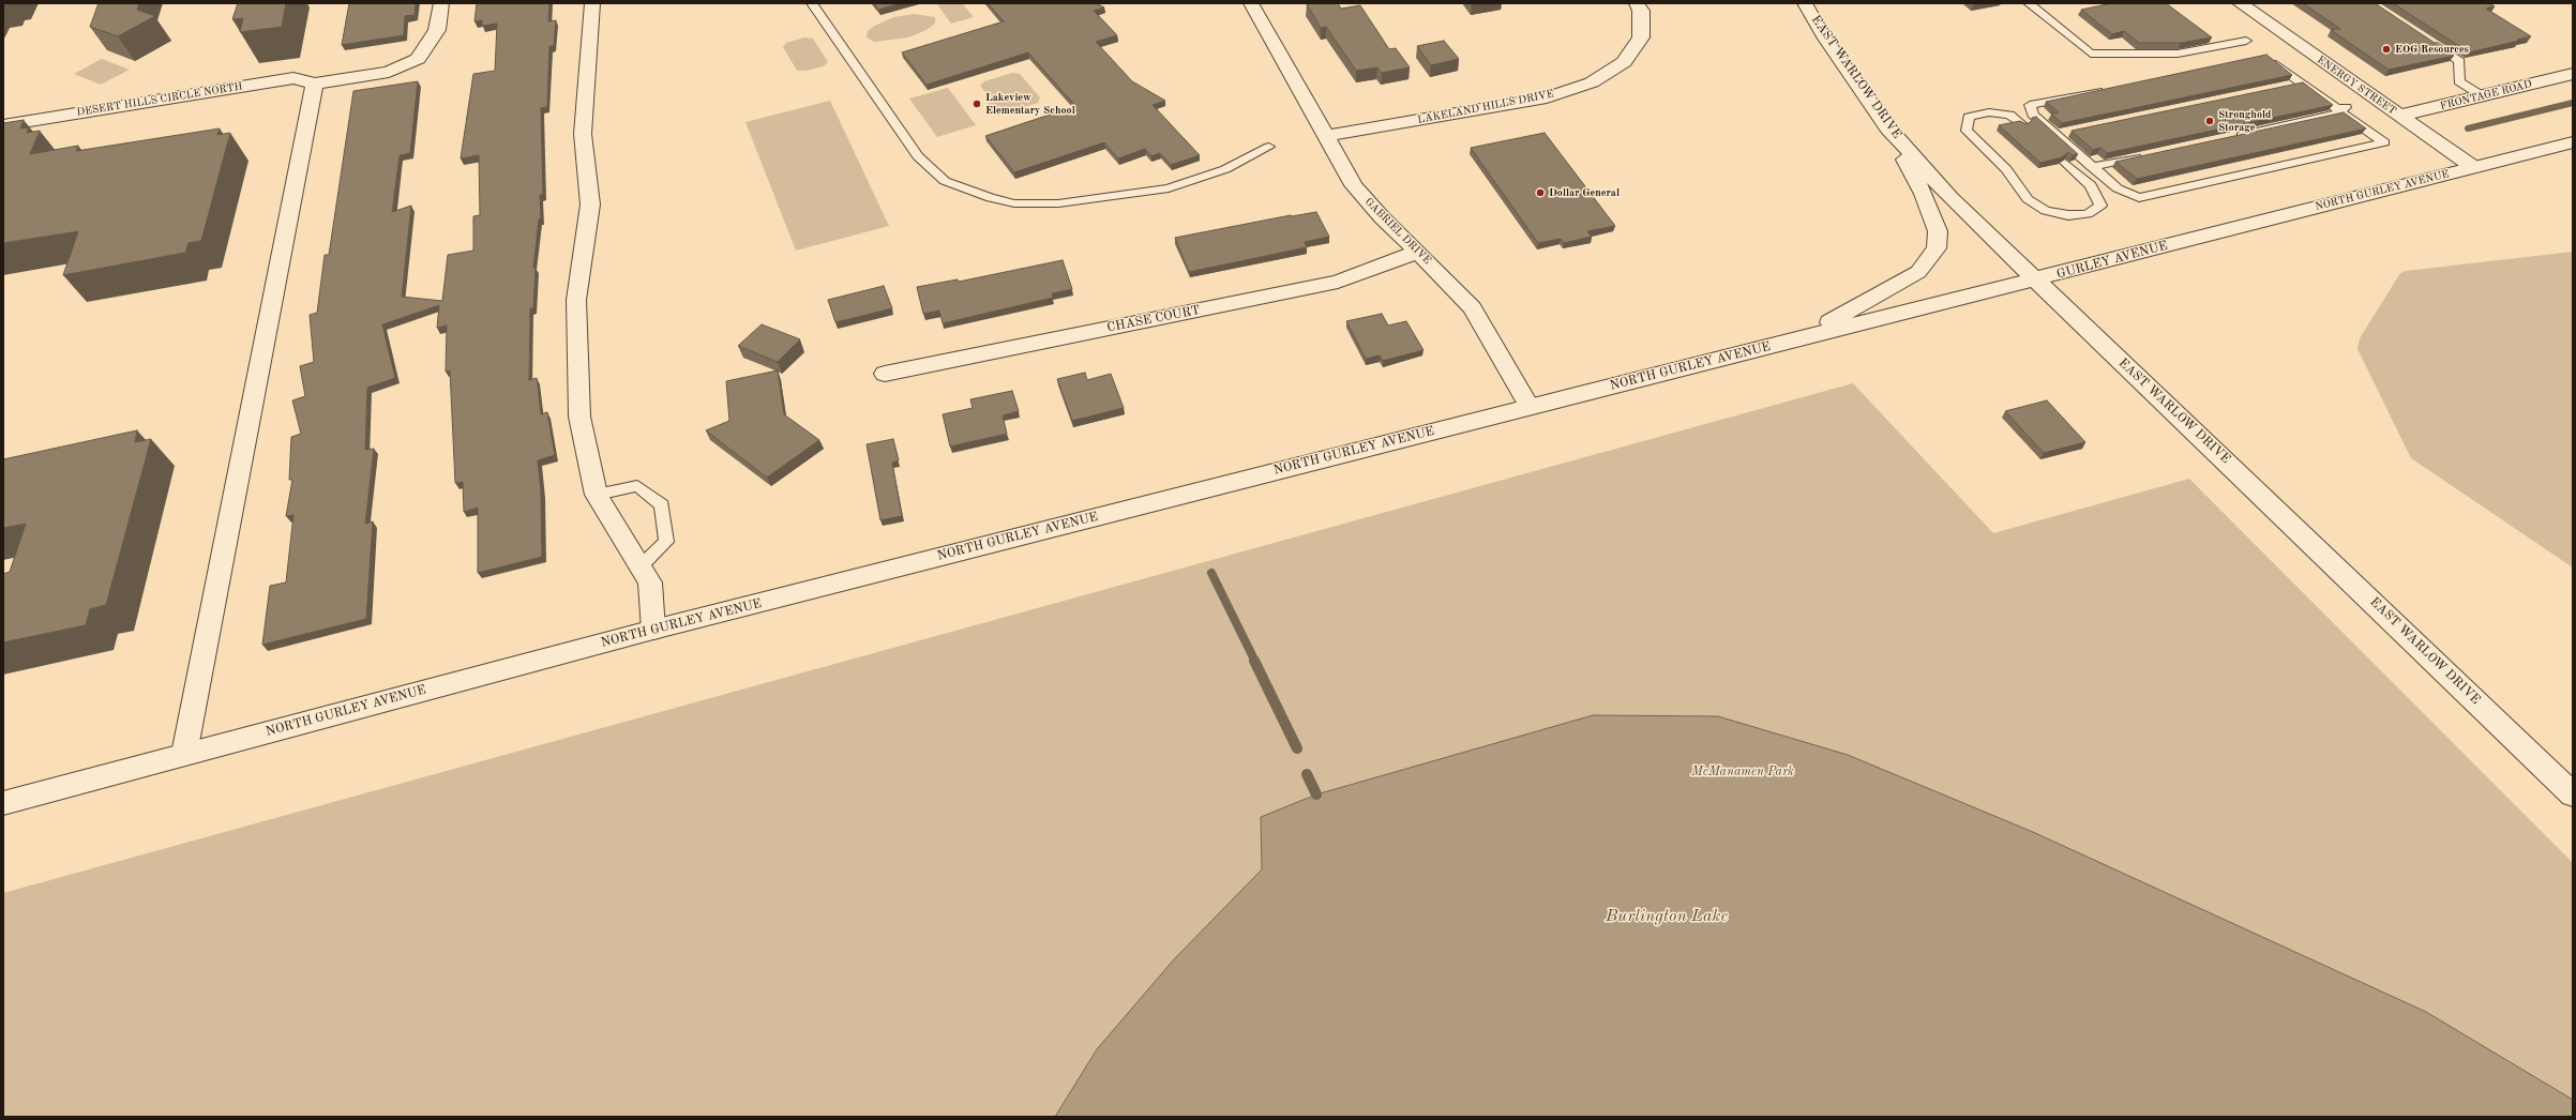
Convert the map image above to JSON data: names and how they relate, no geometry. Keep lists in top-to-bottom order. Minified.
{"streets":{"street":["EAST WARLOW DRIVE","ENERGY STREET","FRONTAGE ROAD","DESERT HILLS CIRCLE NORTH","LAKELAND HILLS DRIVE","NORTH GURLEY AVENUE","GABRIEL DRIVE","GURLEY AVENUE","CHASE COURT"]},"crossings":[["EAST WARLOW DRIVE","NORTH GURLEY AVENUE"],["EAST WARLOW DRIVE","GURLEY AVENUE"],["ENERGY STREET","FRONTAGE ROAD"],["ENERGY STREET","NORTH GURLEY AVENUE"],["LAKELAND HILLS DRIVE","GABRIEL DRIVE"],["NORTH GURLEY AVENUE","GABRIEL DRIVE"],["NORTH GURLEY AVENUE","GURLEY AVENUE"],["GABRIEL DRIVE","CHASE COURT"]],"water":["Burlington Lake"],"parks":["McManamen Park"],"places":["EOG Resources","Lakeview Elementary School","Stronghold Storage","Dollar General"]}
